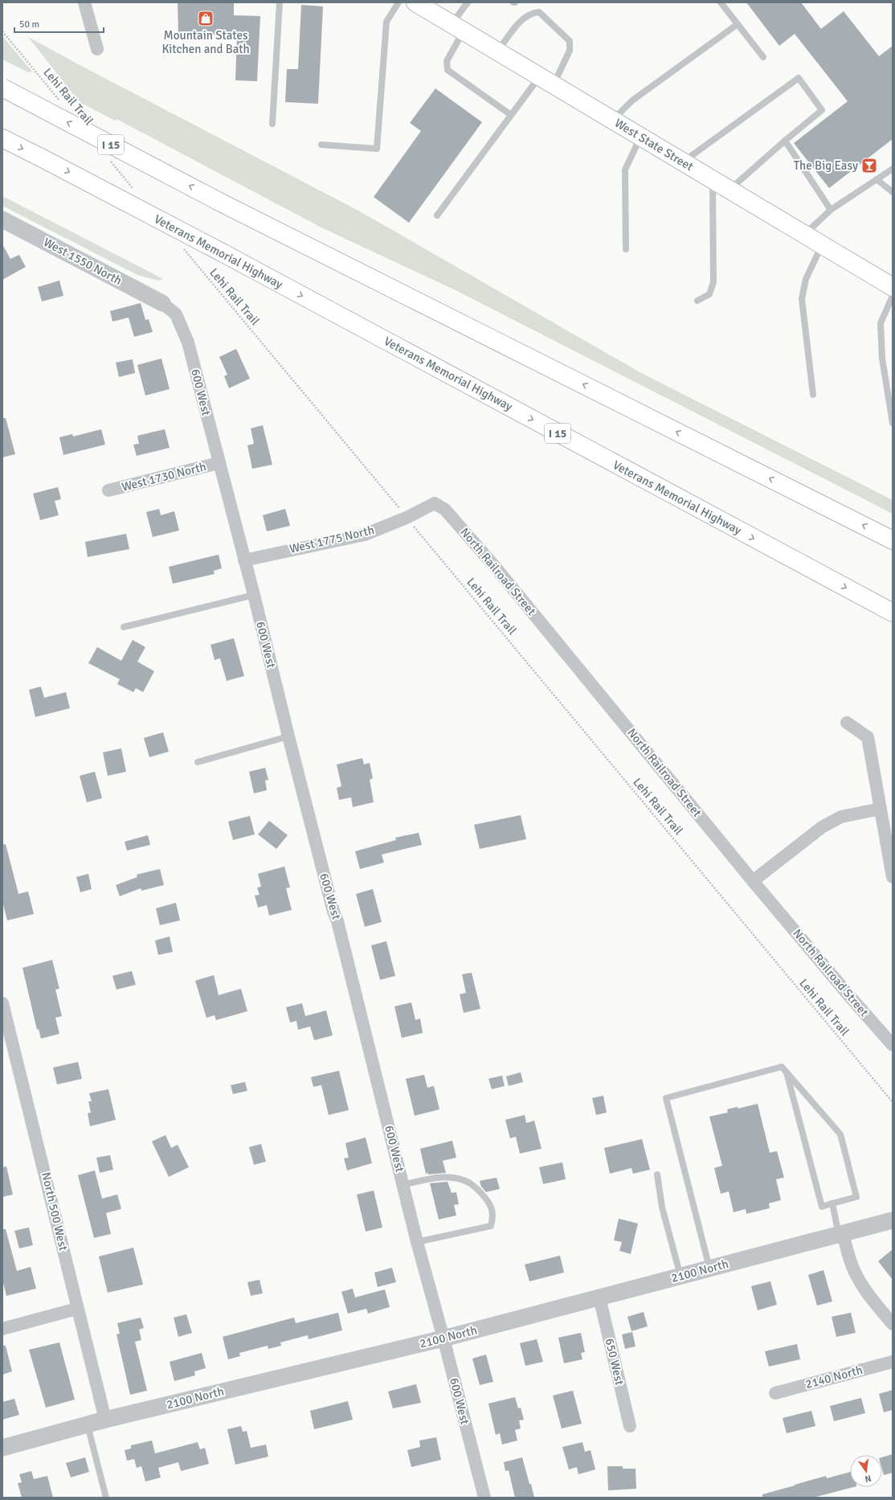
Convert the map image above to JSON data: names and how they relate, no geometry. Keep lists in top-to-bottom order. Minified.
{"streets":{"main road":["I 15","West State Street","Veterans Memorial Highway"],"street":["West 1550 North","600 West","West 1730 North","West 1775 North","North Railroad Street","North 500 West","2100 North","650 West","2140 North"],"path":["Lehi Rail Trail"]},"crossings":[["West 1550 North","600 West"],["600 West","West 1730 North"],["600 West","West 1775 North"],["600 West","2100 North"],["West 1775 North","North Railroad Street"],["North 500 West","2100 North"],["2100 North","650 West"]],"places":{"shop":["Mountain States Kitchen and Bath"],"bar":["The Big Easy"]},"scale_bar":"50 m","north":"bottom"}
